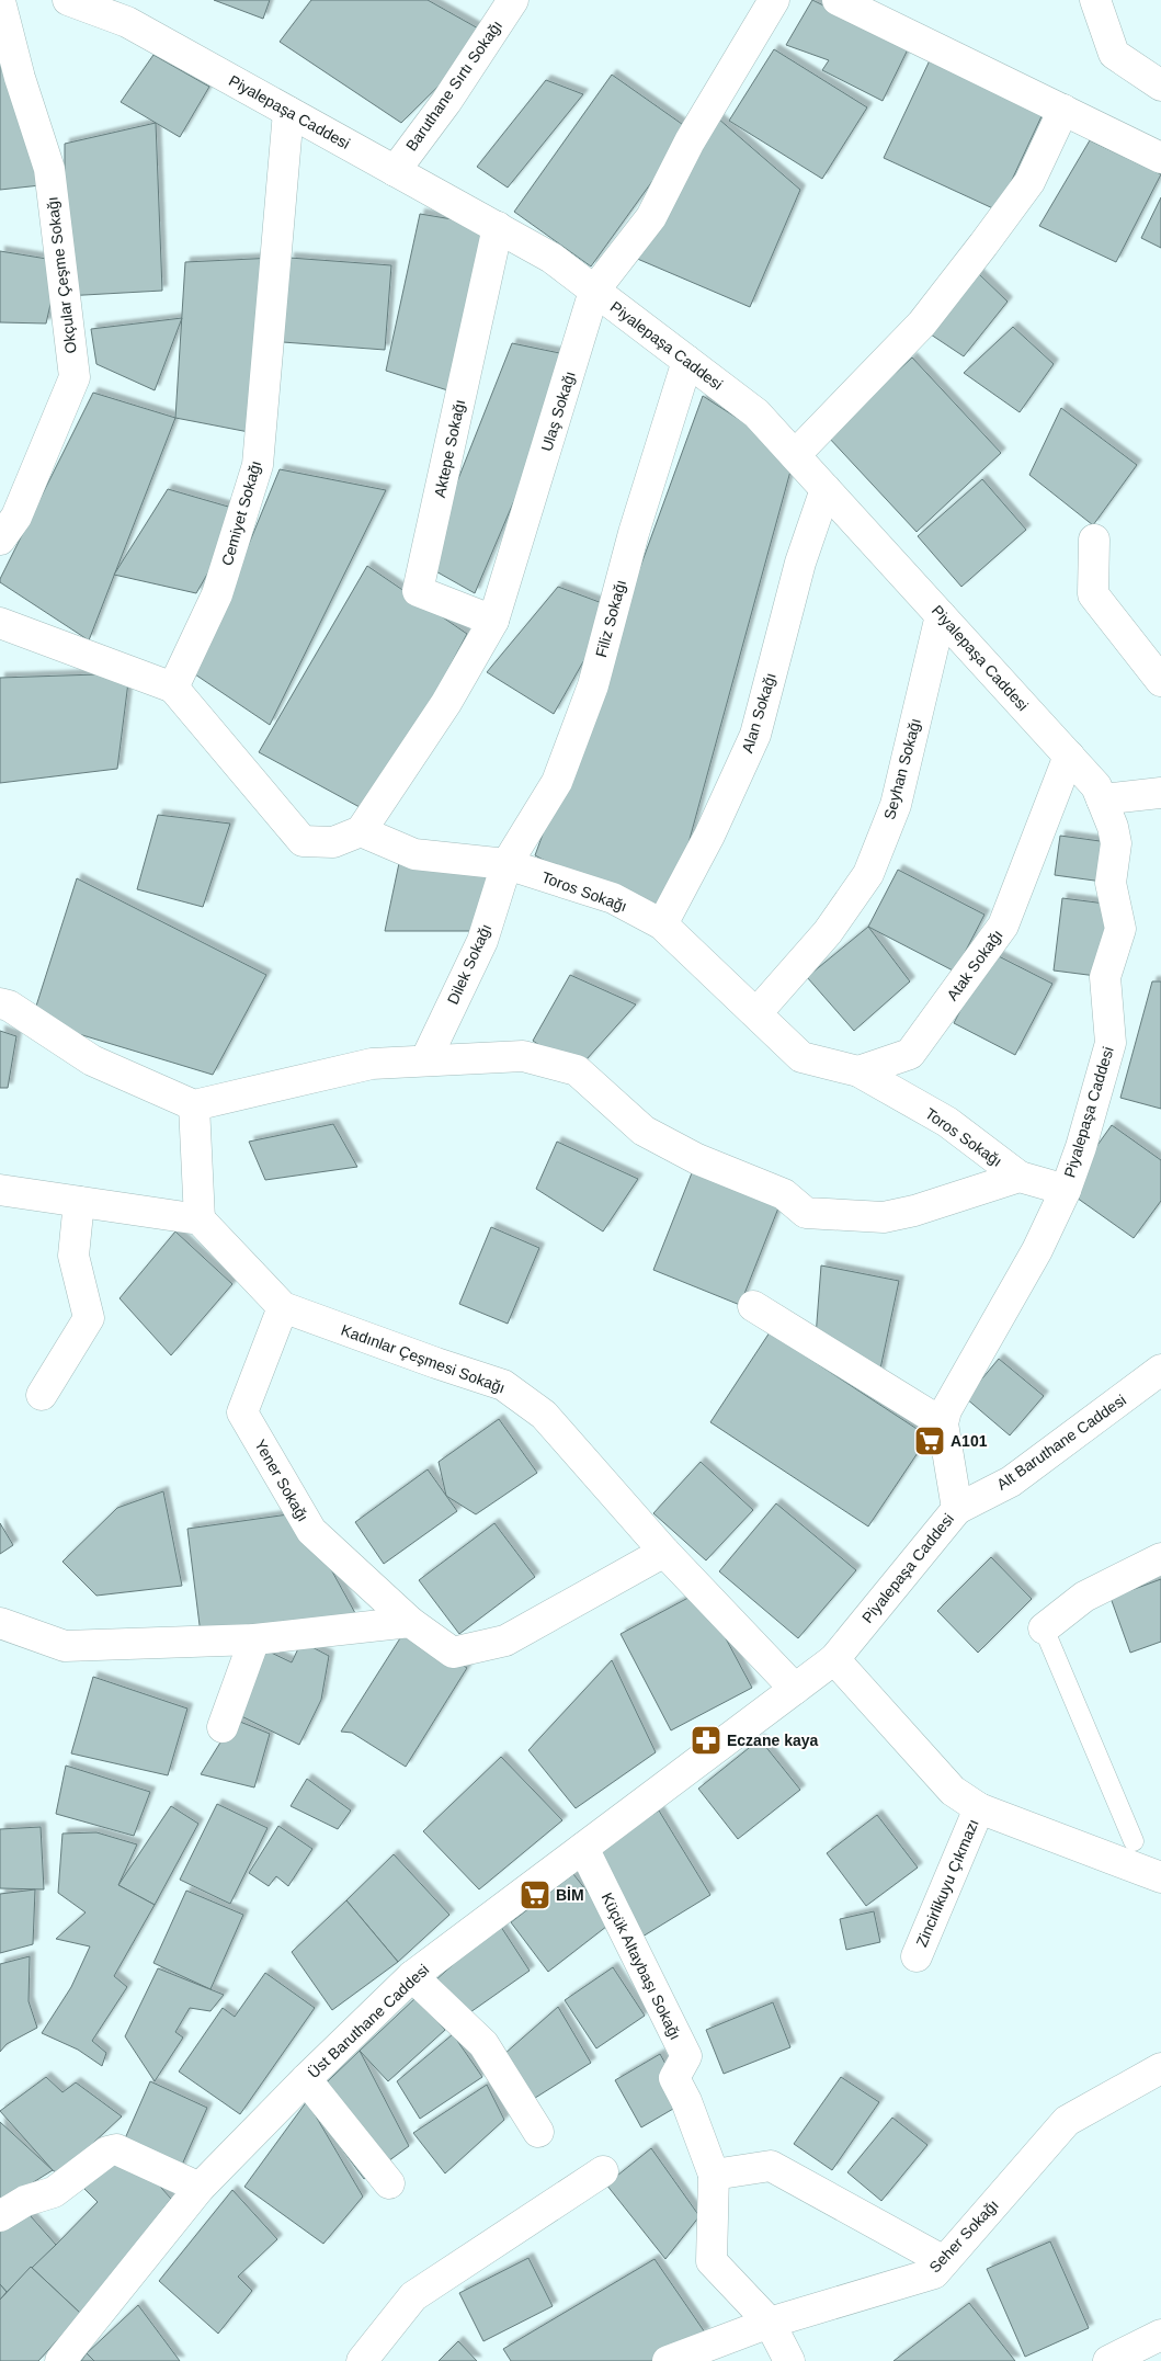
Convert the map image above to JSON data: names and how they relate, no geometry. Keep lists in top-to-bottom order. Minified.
{"streets":{"street":["Baruthane Sırtı Sokağı","Piyalepaşa Caddesi","Okçular Çeşme Sokağı","Ulaş Sokağı","Aktepe Sokağı","Cemiyet Sokağı","Filiz Sokağı","Alan Sokağı","Seyhan Sokağı","Toros Sokağı","Dilek Sokağı","Atak Sokağı","Kadınlar Çeşmesi Sokağı","Alt Baruthane Caddesi","Yener Sokağı","Zincirlikuyu Çıkmazı","Küçük Altaybaşı Sokağı","Üst Baruthane Caddesi","Seher Sokağı"]},"crossings":[["Baruthane Sırtı Sokağı","Piyalepaşa Caddesi"],["Piyalepaşa Caddesi","Ulaş Sokağı"],["Piyalepaşa Caddesi","Aktepe Sokağı"],["Piyalepaşa Caddesi","Cemiyet Sokağı"],["Piyalepaşa Caddesi","Filiz Sokağı"],["Piyalepaşa Caddesi","Alan Sokağı"],["Piyalepaşa Caddesi","Seyhan Sokağı"],["Piyalepaşa Caddesi","Atak Sokağı"],["Piyalepaşa Caddesi","Alt Baruthane Caddesi"],["Piyalepaşa Caddesi","Üst Baruthane Caddesi"],["Ulaş Sokağı","Aktepe Sokağı"],["Ulaş Sokağı","Toros Sokağı"],["Filiz Sokağı","Toros Sokağı"],["Filiz Sokağı","Dilek Sokağı"],["Alan Sokağı","Toros Sokağı"],["Seyhan Sokağı","Toros Sokağı"],["Toros Sokağı","Dilek Sokağı"],["Toros Sokağı","Atak Sokağı"],["Kadınlar Çeşmesi Sokağı","Yener Sokağı"],["Kadınlar Çeşmesi Sokağı","Üst Baruthane Caddesi"],["Küçük Altaybaşı Sokağı","Üst Baruthane Caddesi"],["Küçük Altaybaşı Sokağı","Seher Sokağı"]],"places":{"supermarket":["A101","BİM"],"pharmacy":["Eczane kaya"]}}
